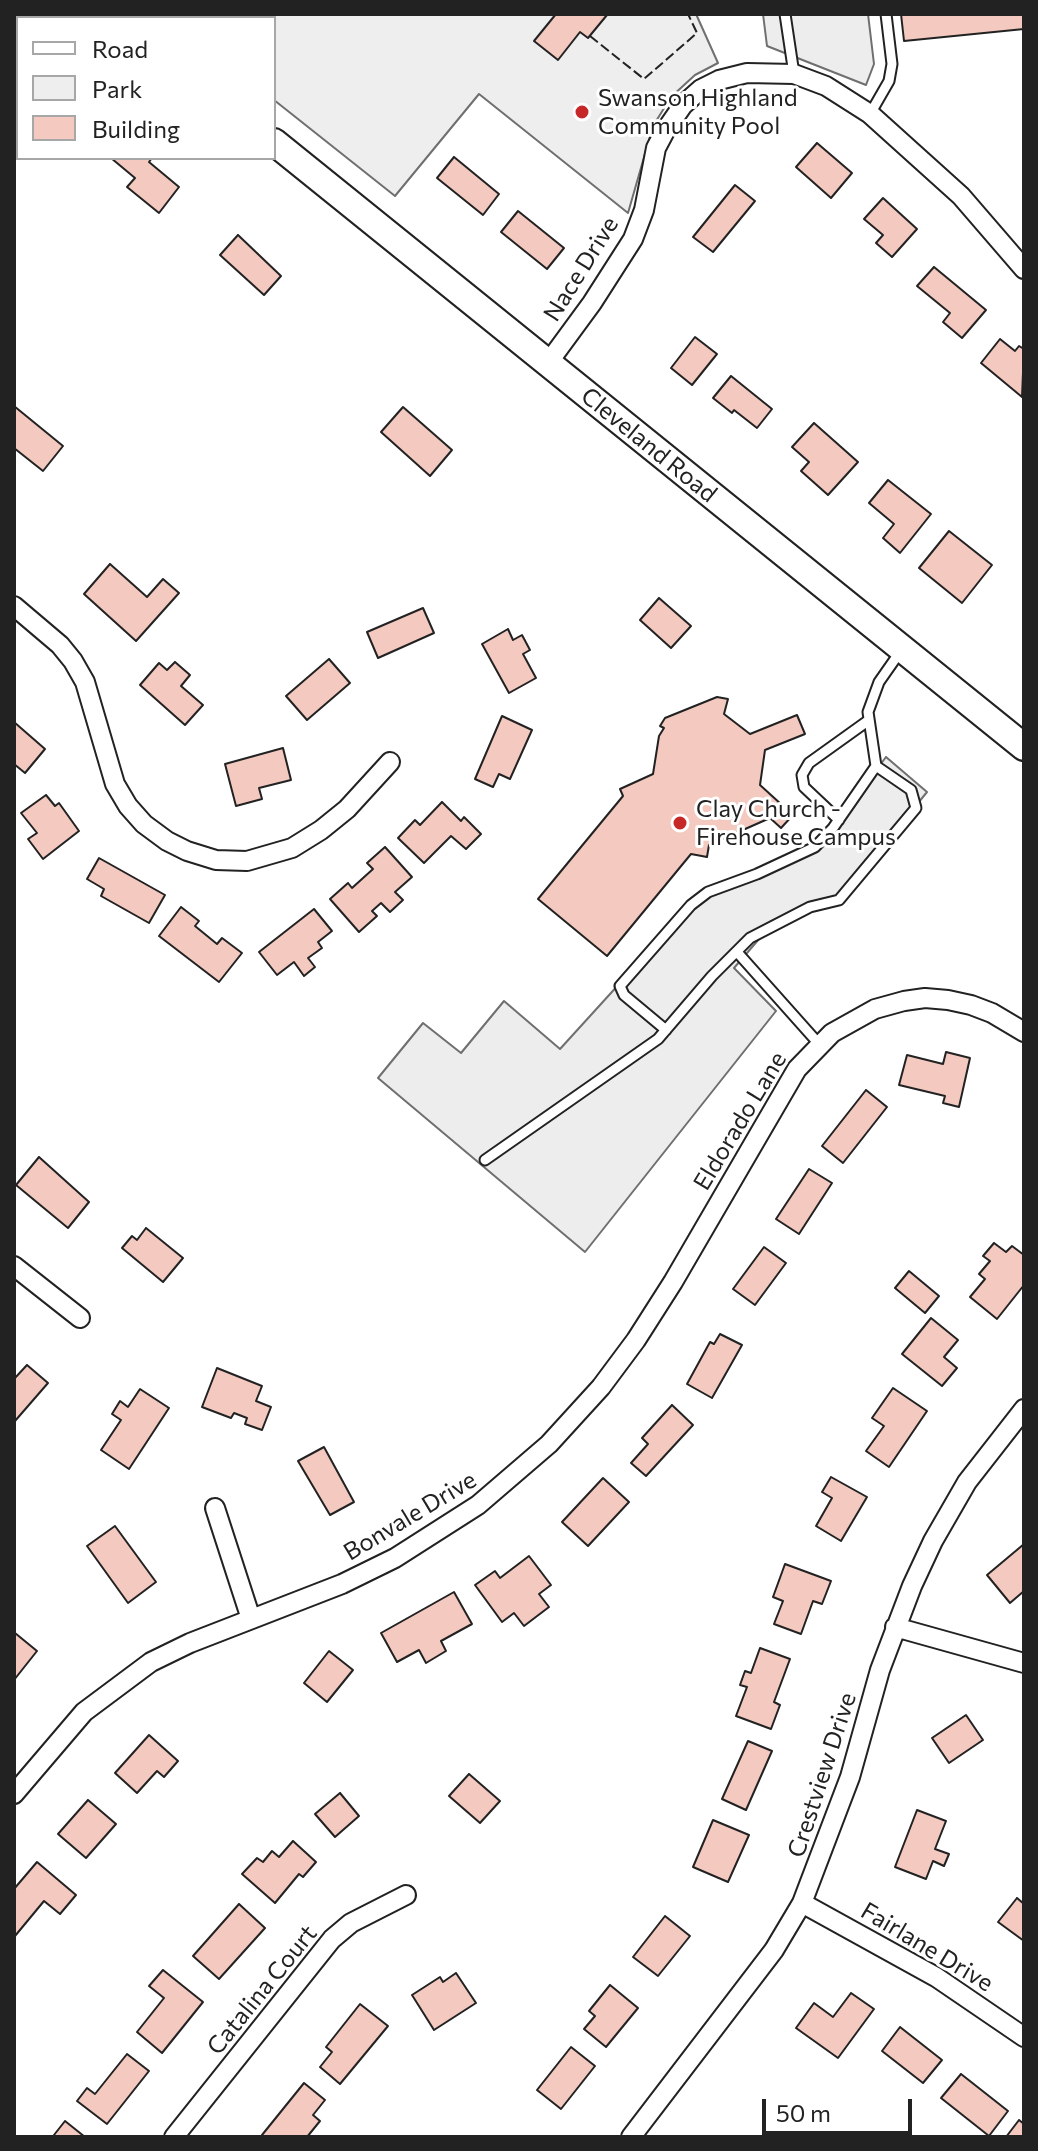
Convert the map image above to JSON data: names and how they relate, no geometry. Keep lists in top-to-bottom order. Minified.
{"streets":{"main road":["Cleveland Road"],"street":["Nace Drive","Eldorado Lane","Bonvale Drive","Crestview Drive","Fairlane Drive","Catalina Court"]},"crossings":[["Nace Drive","Cleveland Road"],["Eldorado Lane","Bonvale Drive"],["Crestview Drive","Fairlane Drive"]],"places":["Swanson Highland Community Pool","Clay Church - Firehouse Campus"],"legend":["Road","Park","Building"],"scale_bar":"50 m"}
